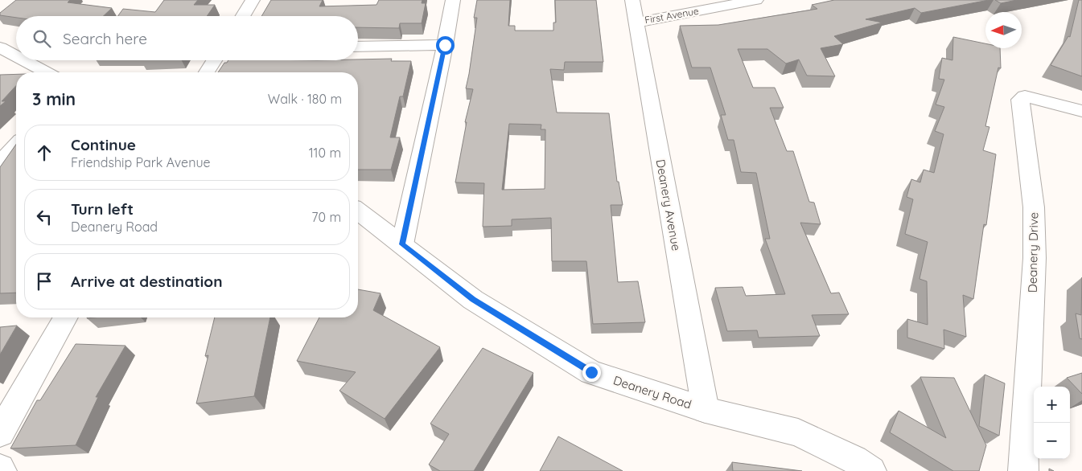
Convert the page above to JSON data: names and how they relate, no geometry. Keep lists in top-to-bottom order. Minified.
{"streets":{"street":["First Avenue","Deanery Avenue","Deanery Drive","Deanery Road"]},"crossings":[["First Avenue","Deanery Avenue"],["Deanery Avenue","Deanery Road"]],"north":"left","page":{"search":"Search here","heading":["3 min","Walk · 180 m"],"list":[["Continue","Friendship Park Avenue","110 m"],["Turn left","Deanery Road","70 m"],"Arrive at destination"],"map_buttons":["+","−"]}}
